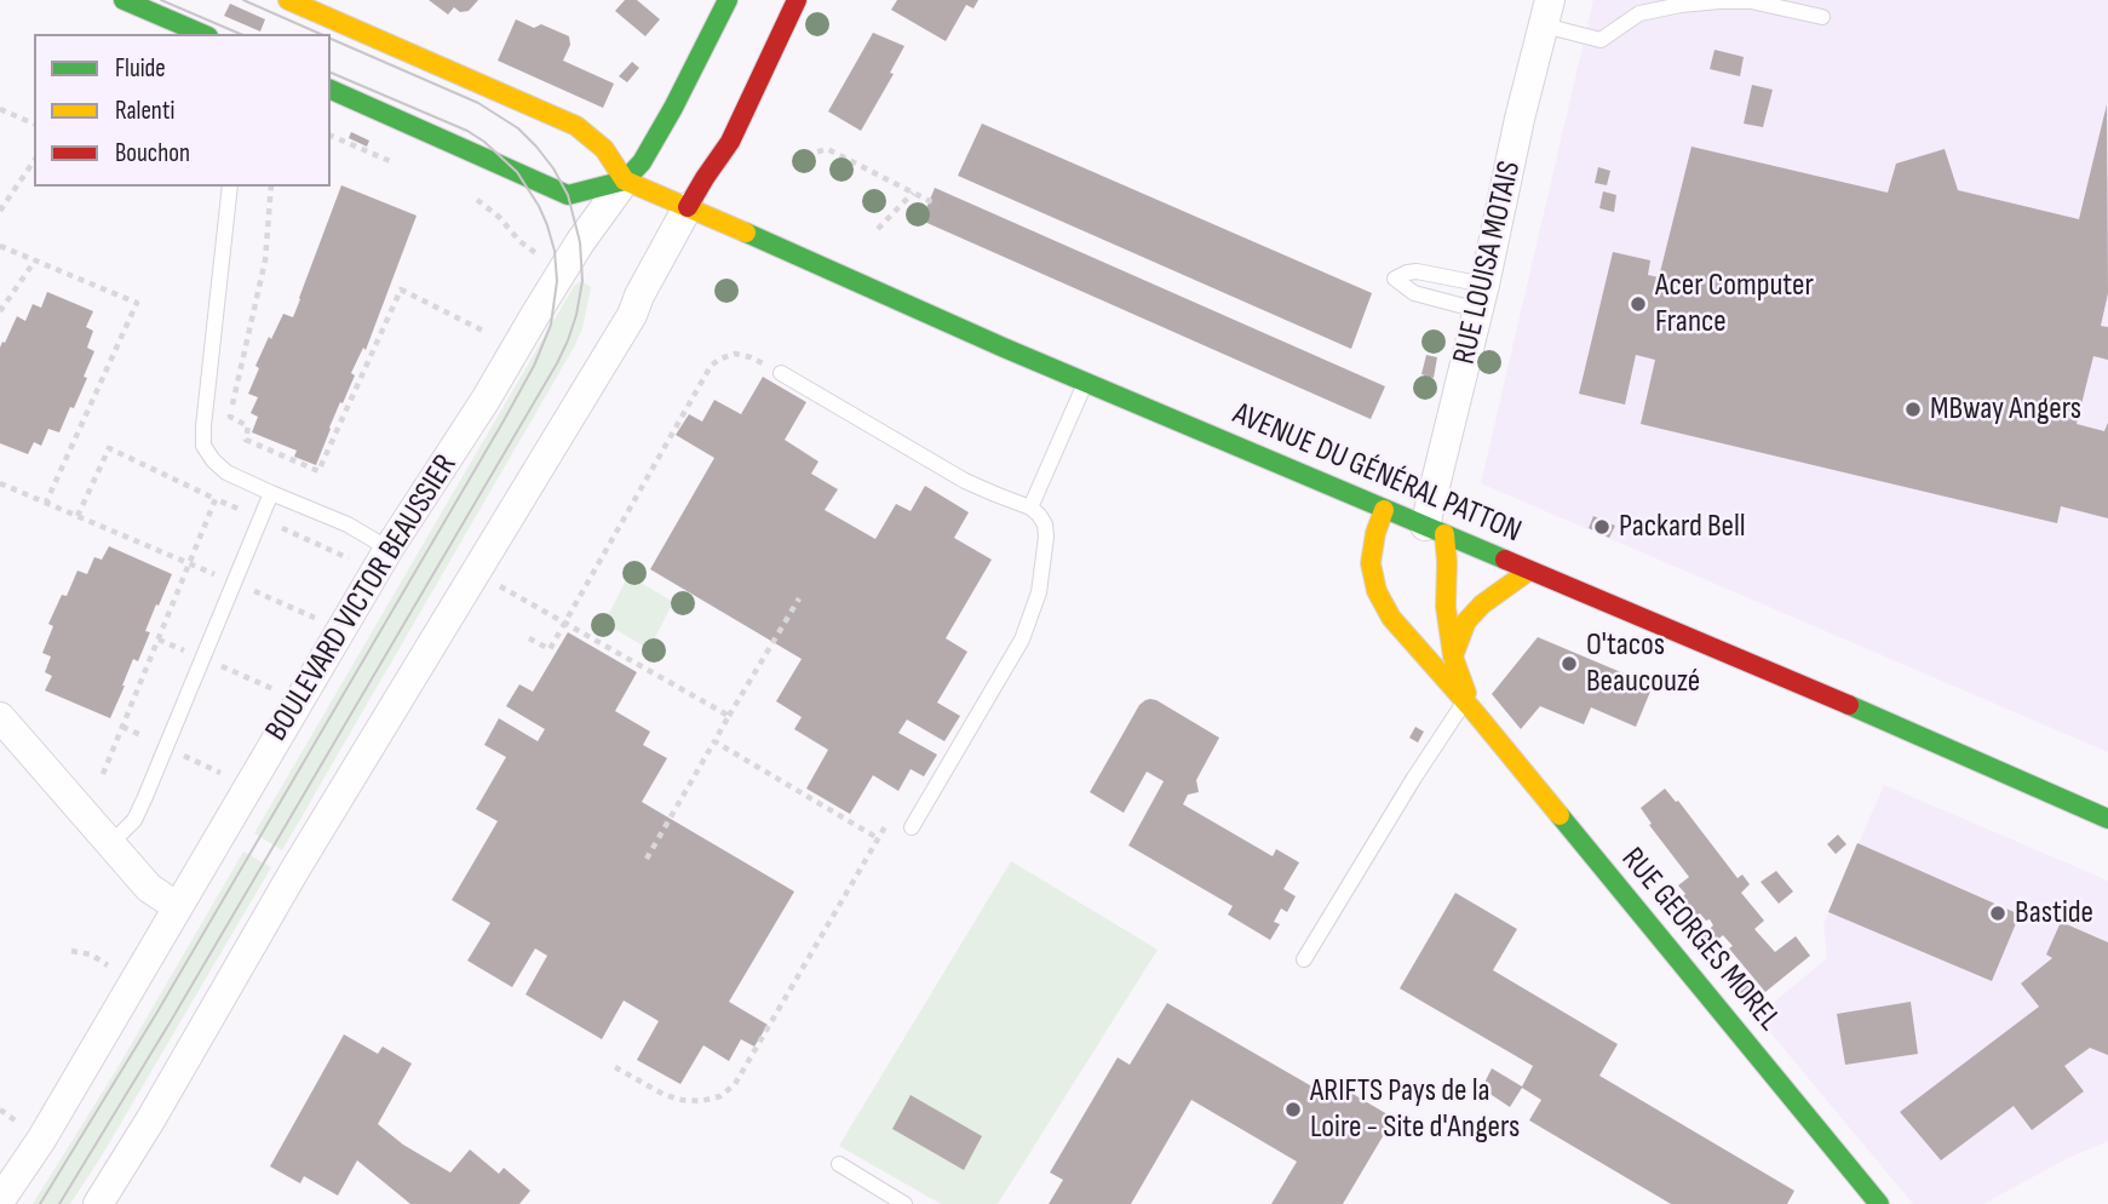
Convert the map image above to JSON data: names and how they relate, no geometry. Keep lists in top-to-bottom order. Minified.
{"streets":{"street":["RUE LOUISA MOTAIS","AVENUE DU GÉNÉRAL PATTON","BOULEVARD VICTOR BEAUSSIER","RUE GEORGES MOREL"]},"crossings":[["RUE LOUISA MOTAIS","AVENUE DU GÉNÉRAL PATTON"],["RUE LOUISA MOTAIS","RUE GEORGES MOREL"],["AVENUE DU GÉNÉRAL PATTON","BOULEVARD VICTOR BEAUSSIER"],["AVENUE DU GÉNÉRAL PATTON","RUE GEORGES MOREL"]],"places":["Acer Computer France","MBway Angers","Packard Bell","O'tacos Beaucouzé","Bastide","ARIFTS Pays de la Loire - Site d'Angers"],"legend":["Fluide","Ralenti","Bouchon"]}
